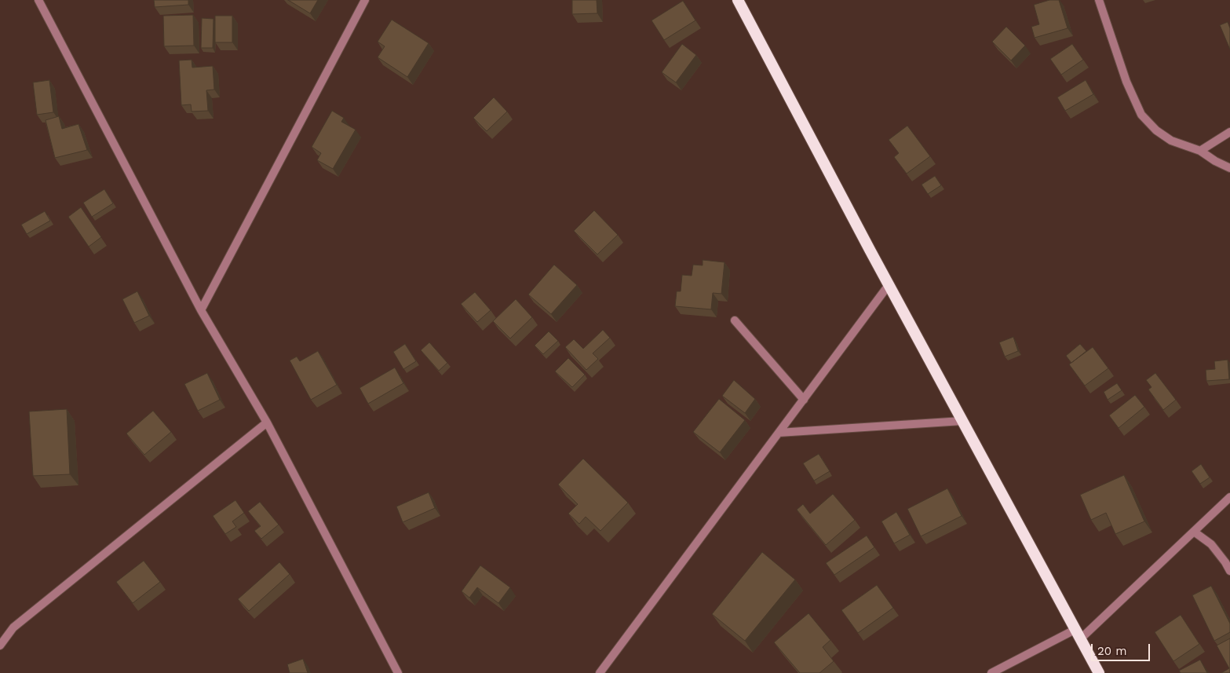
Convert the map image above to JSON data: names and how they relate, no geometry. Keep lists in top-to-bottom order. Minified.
{"scale_bar":"20 m"}
